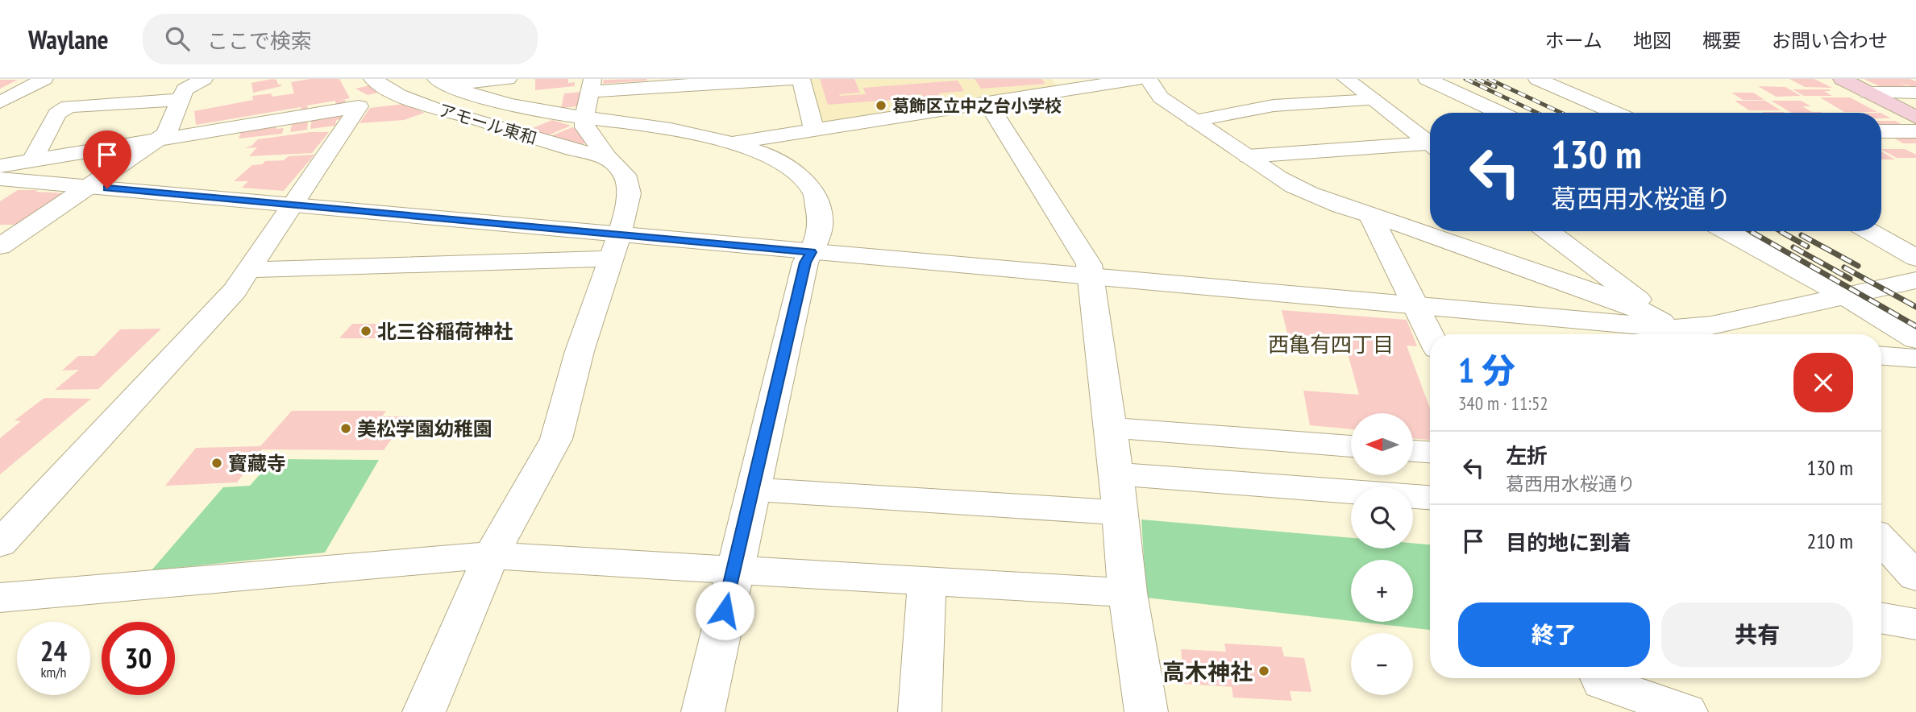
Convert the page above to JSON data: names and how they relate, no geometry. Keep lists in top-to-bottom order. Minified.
{"streets":{"street":["アモール東和"]},"districts":["西亀有四丁目"],"places":["葛飾区立中之台小学校","北三谷稲荷神社","美松学園幼稚園","寳藏寺","高木神社"],"north":"left","page":{"header":"Waylane","search":"ここで検索","nav":["ホーム","地図","概要","お問い合わせ"],"turn":["130 m","葛西用水桜通り"],"heading":["1 分","340 m · 11:52"],"map_buttons":["+","−"],"list":[{"name":"左折","note":"葛西用水桜通り","value":"130 m"},{"name":"目的地に到着","value":"210 m"}],"buttons":["終了","共有"],"speed":"24 km/h","limit":"30"}}
